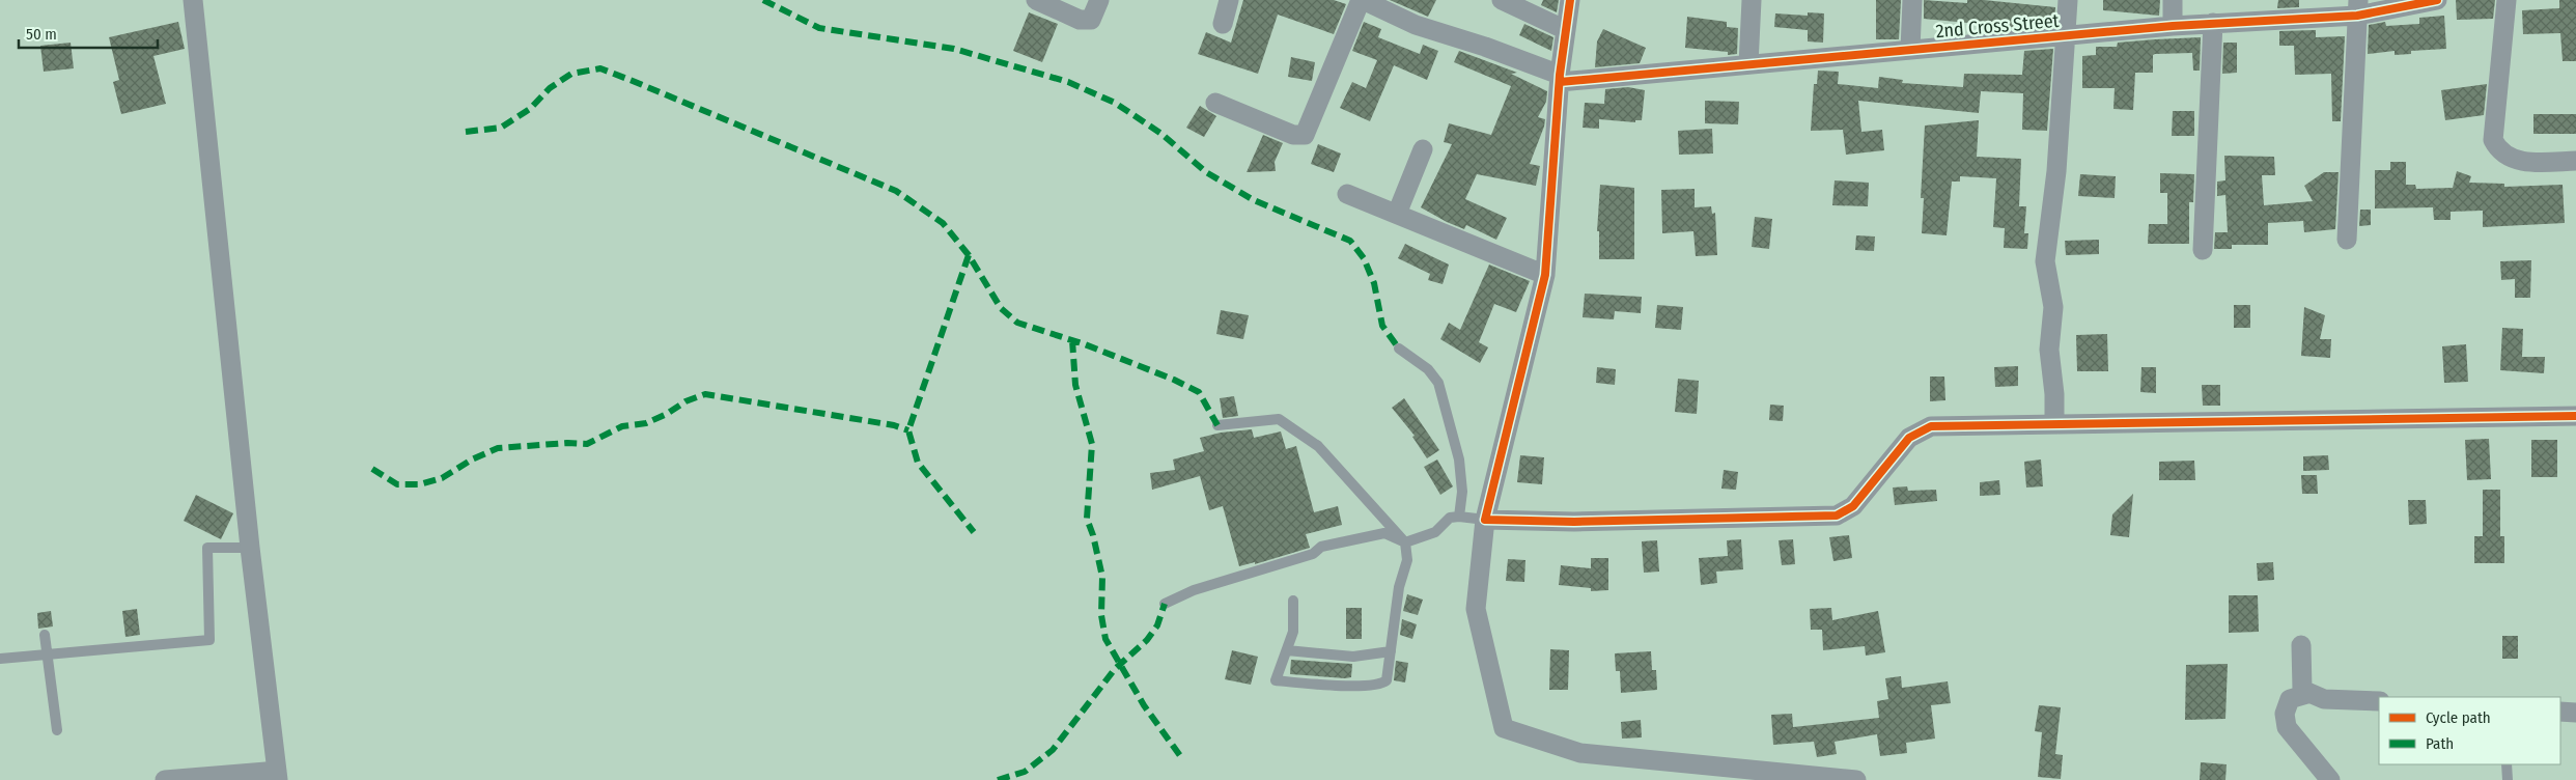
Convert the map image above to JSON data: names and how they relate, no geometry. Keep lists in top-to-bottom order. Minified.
{"streets":{"street":["2nd Cross Street"]},"legend":["Cycle path","Path"],"scale_bar":"50 m"}
